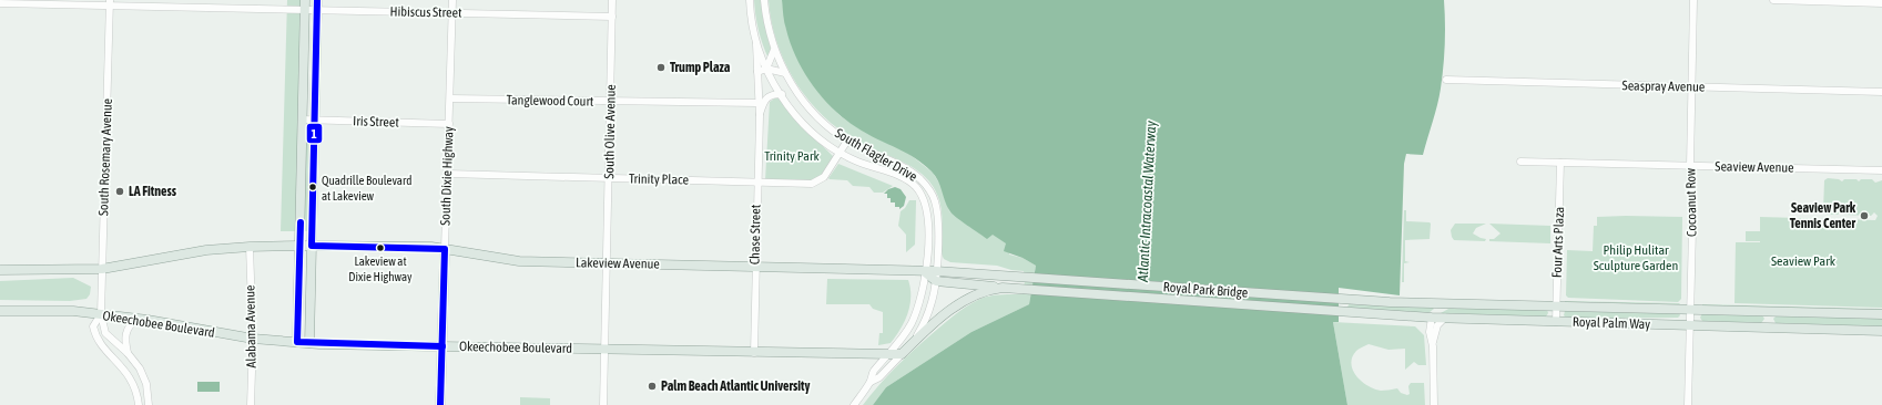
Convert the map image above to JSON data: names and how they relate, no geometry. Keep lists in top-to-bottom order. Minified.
{"streets":{"main road":["South Flagler Drive","South Dixie Highway","Lakeview Avenue","Royal Park Bridge","Royal Palm Way","Okeechobee Boulevard"],"street":["Hibiscus Street","Seaspray Avenue","Tanglewood Court","Iris Street","South Olive Avenue","South Rosemary Avenue","Seaview Avenue","Trinity Place","Cocoanut Row","Chase Street","Four Arts Plaza","Alabama Avenue"]},"crossings":[["Hibiscus Street","South Olive Avenue"],["Hibiscus Street","South Rosemary Avenue"],["Hibiscus Street","South Dixie Highway"],["Seaspray Avenue","Cocoanut Row"],["Tanglewood Court","South Olive Avenue"],["Tanglewood Court","South Dixie Highway"],["Tanglewood Court","Chase Street"],["Iris Street","South Dixie Highway"],["South Olive Avenue","Trinity Place"],["South Olive Avenue","Lakeview Avenue"],["South Olive Avenue","Okeechobee Boulevard"],["South Flagler Drive","Trinity Place"],["South Flagler Drive","Chase Street"],["South Flagler Drive","Lakeview Avenue"],["South Flagler Drive","Okeechobee Boulevard"],["South Rosemary Avenue","Okeechobee Boulevard"],["Seaview Avenue","Cocoanut Row"],["Seaview Avenue","Four Arts Plaza"],["South Dixie Highway","Trinity Place"],["South Dixie Highway","Lakeview Avenue"],["South Dixie Highway","Okeechobee Boulevard"],["Trinity Place","Chase Street"],["Cocoanut Row","Royal Palm Way"],["Chase Street","Lakeview Avenue"],["Chase Street","Okeechobee Boulevard"],["Four Arts Plaza","Royal Palm Way"],["Lakeview Avenue","Royal Park Bridge"],["Royal Park Bridge","Royal Palm Way"],["Okeechobee Boulevard","Alabama Avenue"]],"water":["Atlantic Intracoastal Waterway"],"parks":["Trinity Park","Philip Hulitar Sculpture Garden","Seaview Park"],"places":["Trump Plaza","Quadrille Boulevard at Lakeview","LA Fitness","Seaview Park Tennis Center","Lakeview at Dixie Highway","Palm Beach Atlantic University"],"lines":["transit line 1"]}
